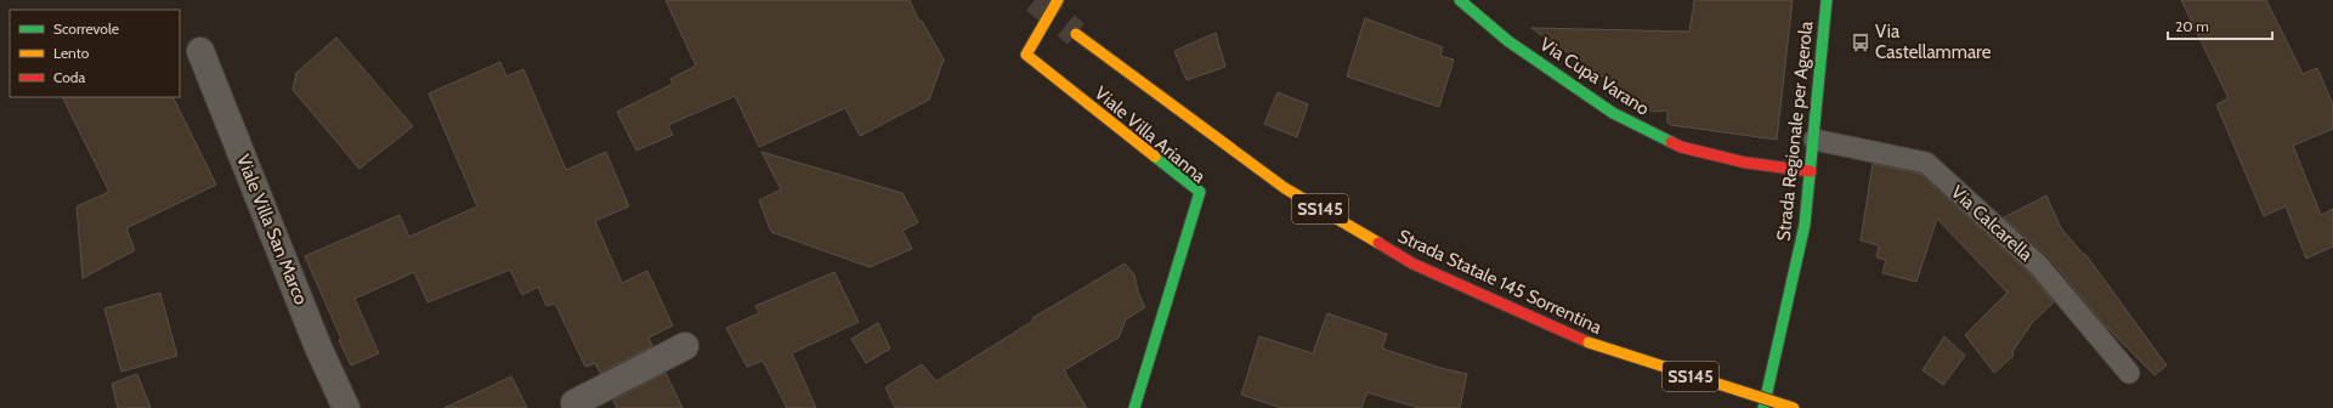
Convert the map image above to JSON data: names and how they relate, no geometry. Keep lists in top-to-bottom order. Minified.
{"streets":{"main road":["Via Cupa Varano","Strada Regionale per Agerola","Viale Villa Arianna","SS145","Strada Statale 145 Sorrentina"],"street":["Viale Villa San Marco"],"lane":["Via Calcarella"]},"crossings":[["Via Cupa Varano","Strada Regionale per Agerola"],["Strada Regionale per Agerola","Via Calcarella"]],"places":{"bus stop":["Via Castellammare"]},"legend":["Scorrevole","Lento","Coda"],"scale_bar":"20 m"}
